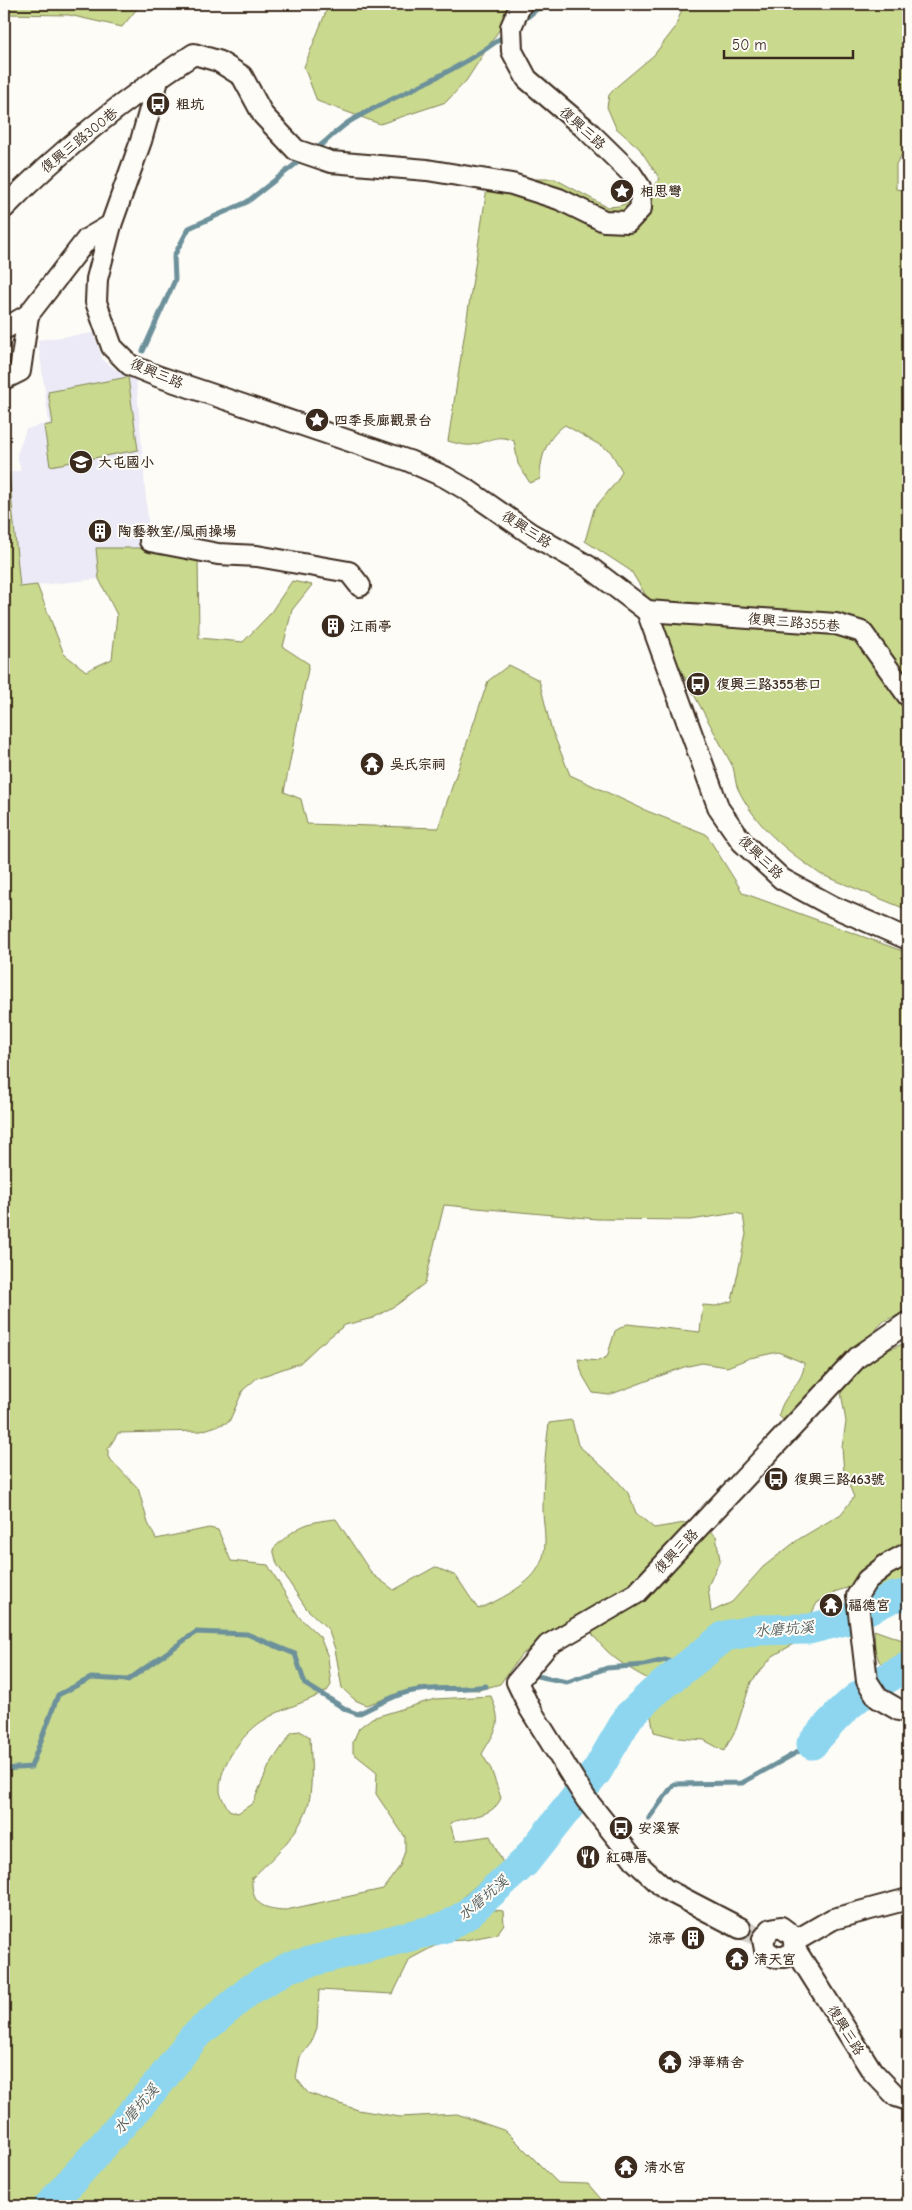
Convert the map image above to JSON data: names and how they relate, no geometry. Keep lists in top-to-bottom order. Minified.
{"streets":{"street":["復興三路","復興三路300巷","復興三路355巷"]},"crossings":[["復興三路","復興三路300巷"],["復興三路","復興三路355巷"]],"water":["水磨坑溪"],"places":{"bus stop":["粗坑","復興三路355巷口","復興三路463號","安溪寮"],"place":["相思彎","四季長廊觀景台"],"school or university":["大屯國小"],"building":["陶藝教室/風雨操場","江雨亭","涼亭"],"temple":["吳氏宗祠","福德宮","清天宮","淨華精舍","清水宮"],"restaurant":["紅磚厝"]},"scale_bar":"50 m"}
